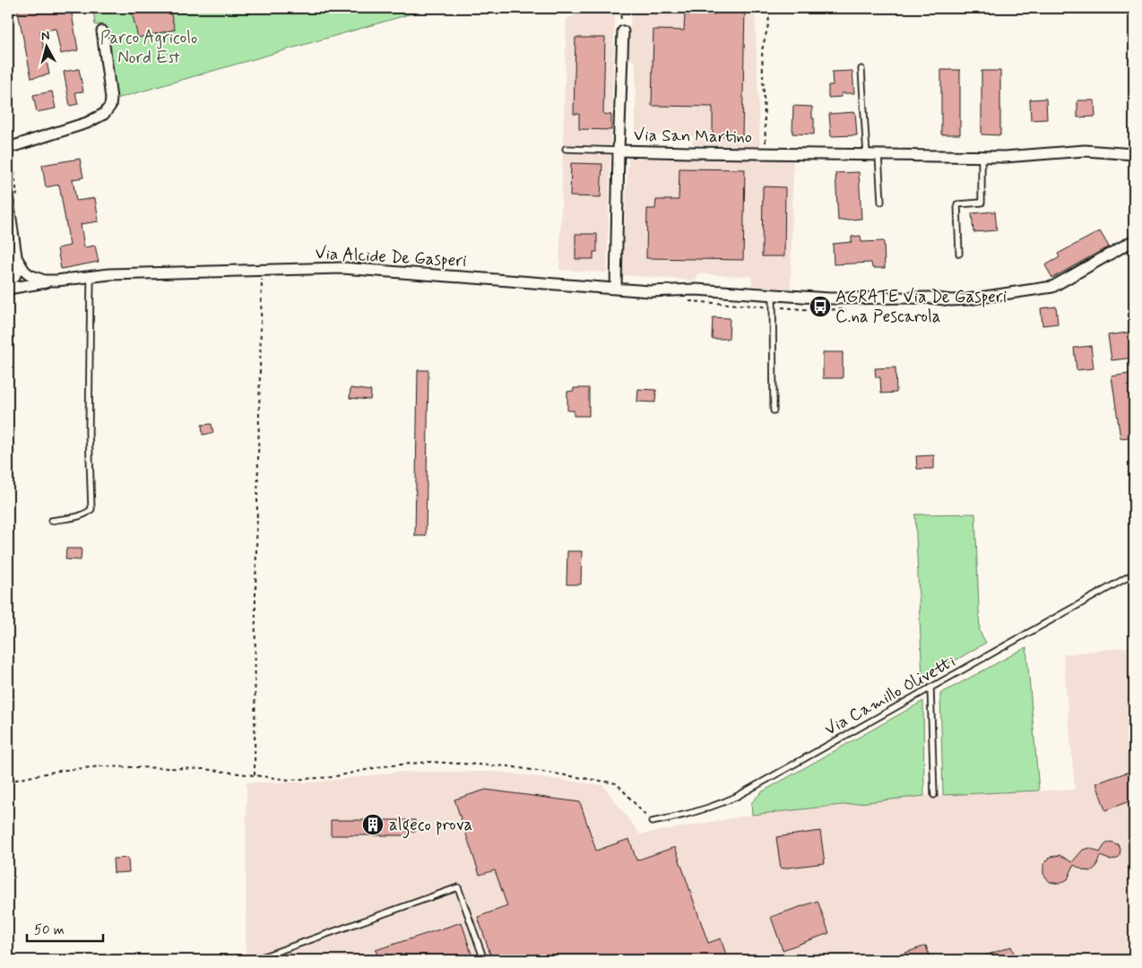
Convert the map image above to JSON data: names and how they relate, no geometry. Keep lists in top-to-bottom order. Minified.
{"streets":{"street":["Via San Martino","Via Alcide De Gasperi"],"lane":["Via Camillo Olivetti"]},"crossings":[["Via San Martino","Via Alcide De Gasperi"]],"parks":["Parco Agricolo Nord Est"],"places":{"bus stop":["AGRATE Via De Gasperi C.na Pescarola"],"building":["algeco prova"]},"scale_bar":"50 m","north":"top"}
